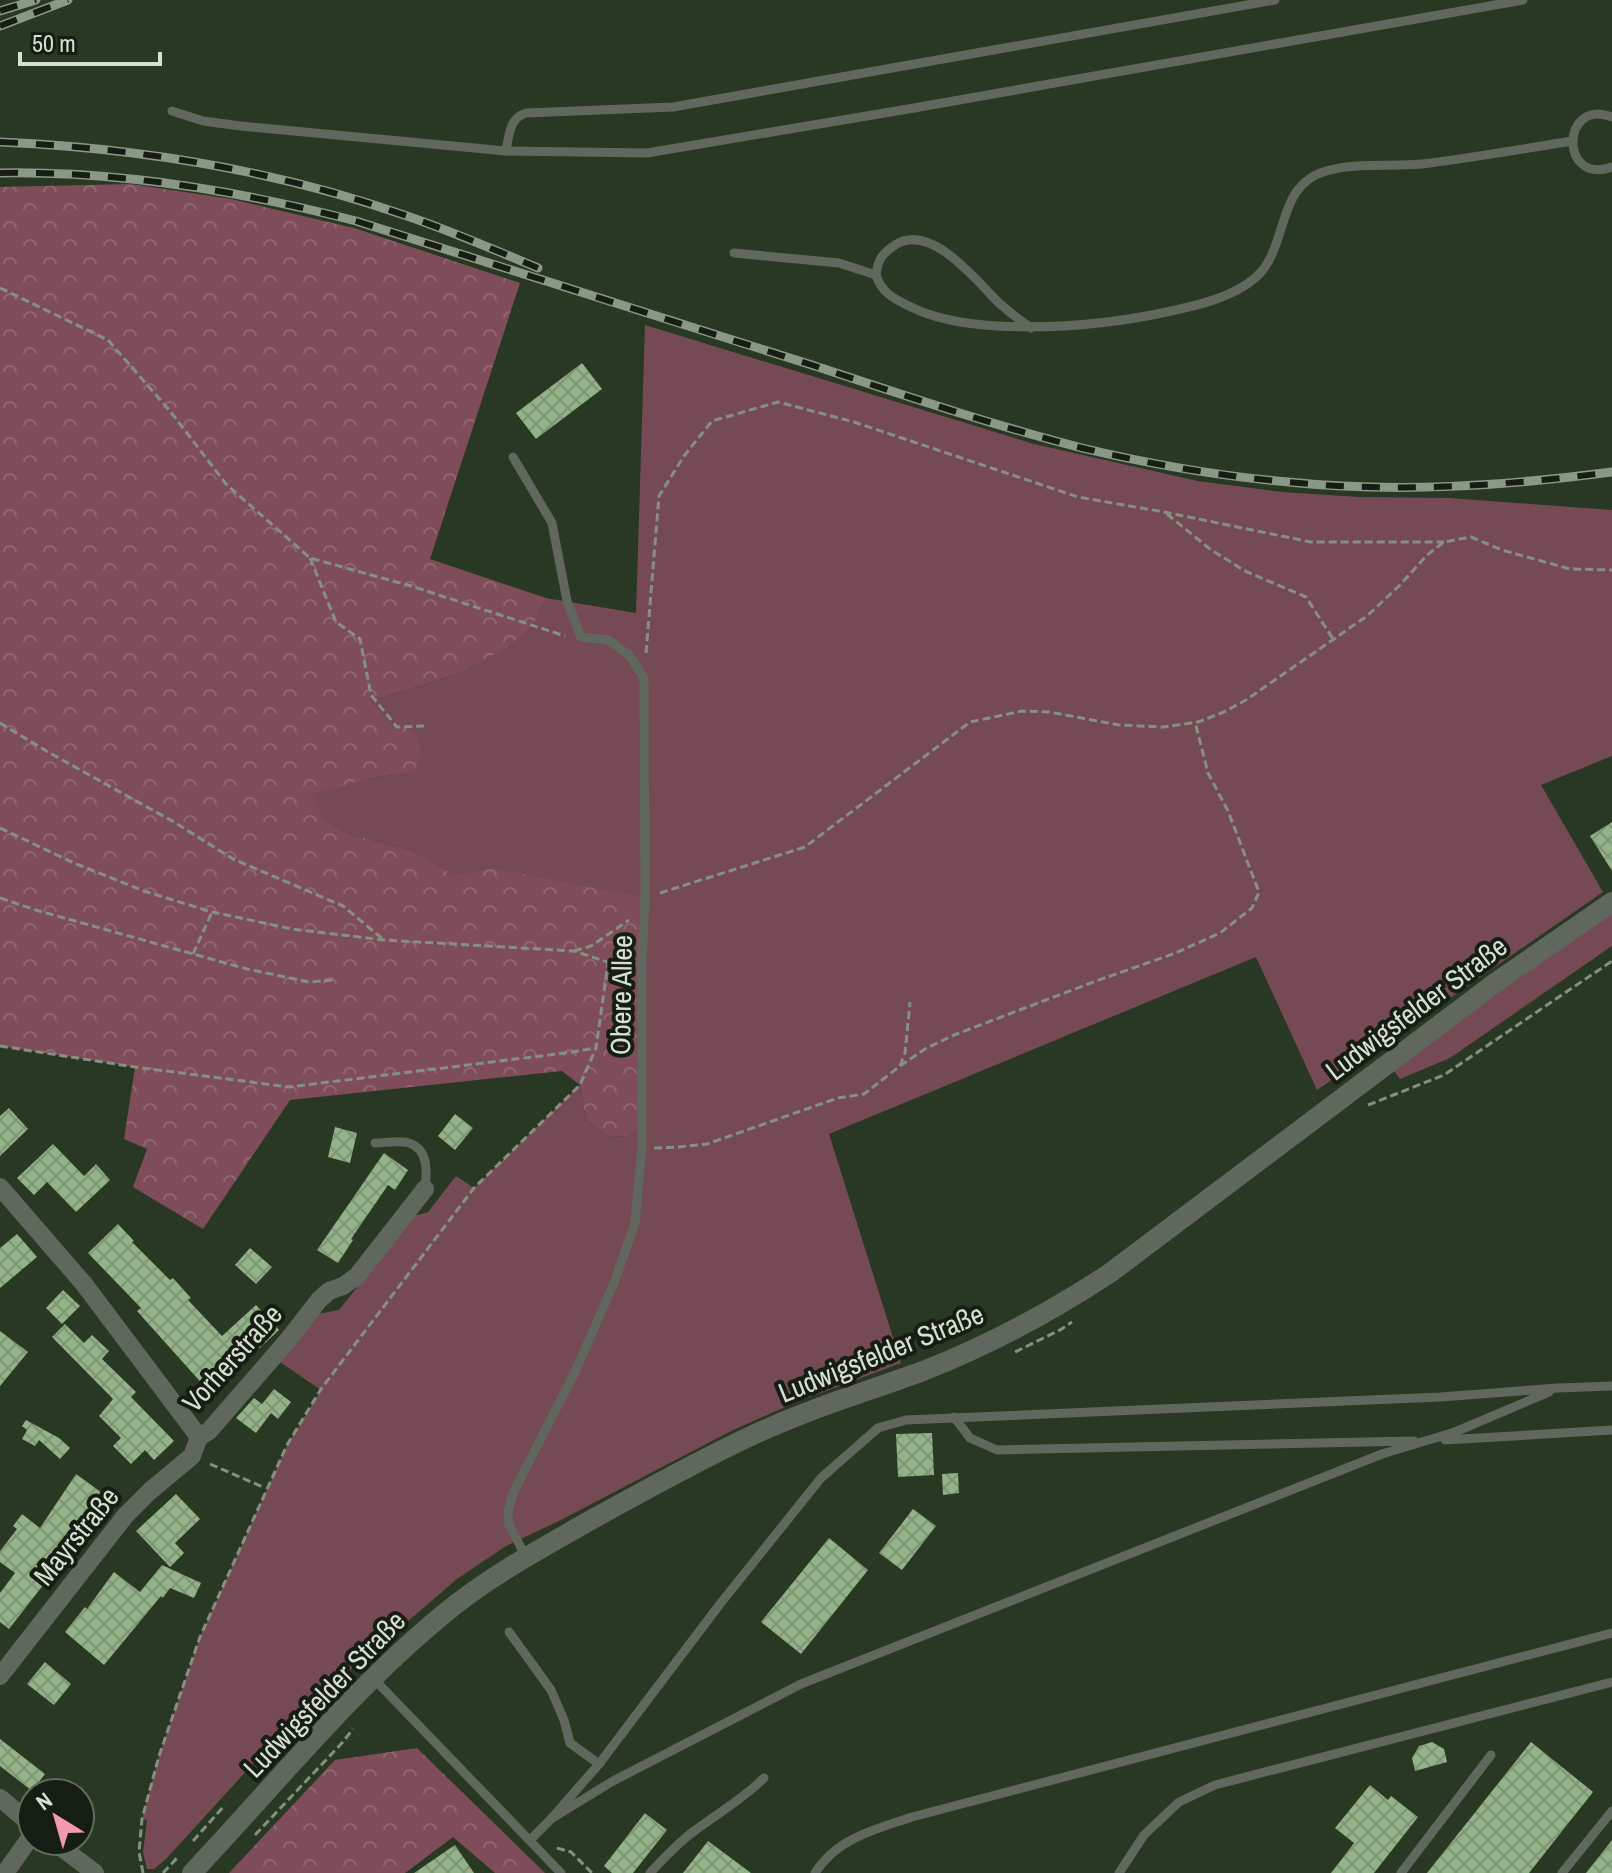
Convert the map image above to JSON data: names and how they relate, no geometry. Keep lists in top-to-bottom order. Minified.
{"streets":{"street":["Ludwigsfelder Straße","Vorherstraße","Mayrstraße"],"lane":["Obere Allee"]},"crossings":[["Obere Allee","Ludwigsfelder Straße"],["Vorherstraße","Mayrstraße"]],"scale_bar":"50 m","north":"top left"}
